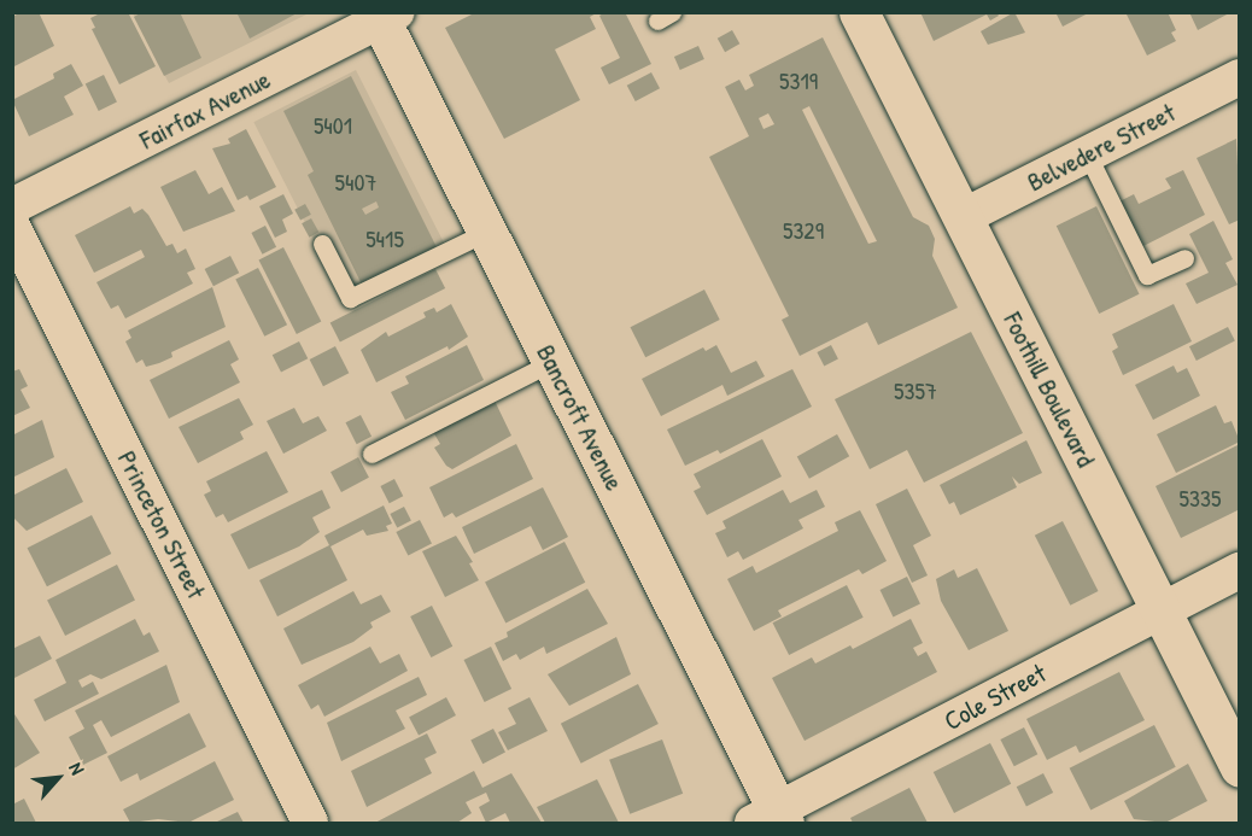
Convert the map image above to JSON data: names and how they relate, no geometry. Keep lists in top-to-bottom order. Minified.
{"streets":{"street":["Fairfax Avenue","Belvedere Street","Foothill Boulevard","Bancroft Avenue","Princeton Street","Cole Street"]},"crossings":[["Fairfax Avenue","Bancroft Avenue"],["Belvedere Street","Foothill Boulevard"],["Foothill Boulevard","Cole Street"],["Bancroft Avenue","Cole Street"]],"house_numbers":["5319","5401","5407","5329","5415","5357","5335"],"north":"top right"}
